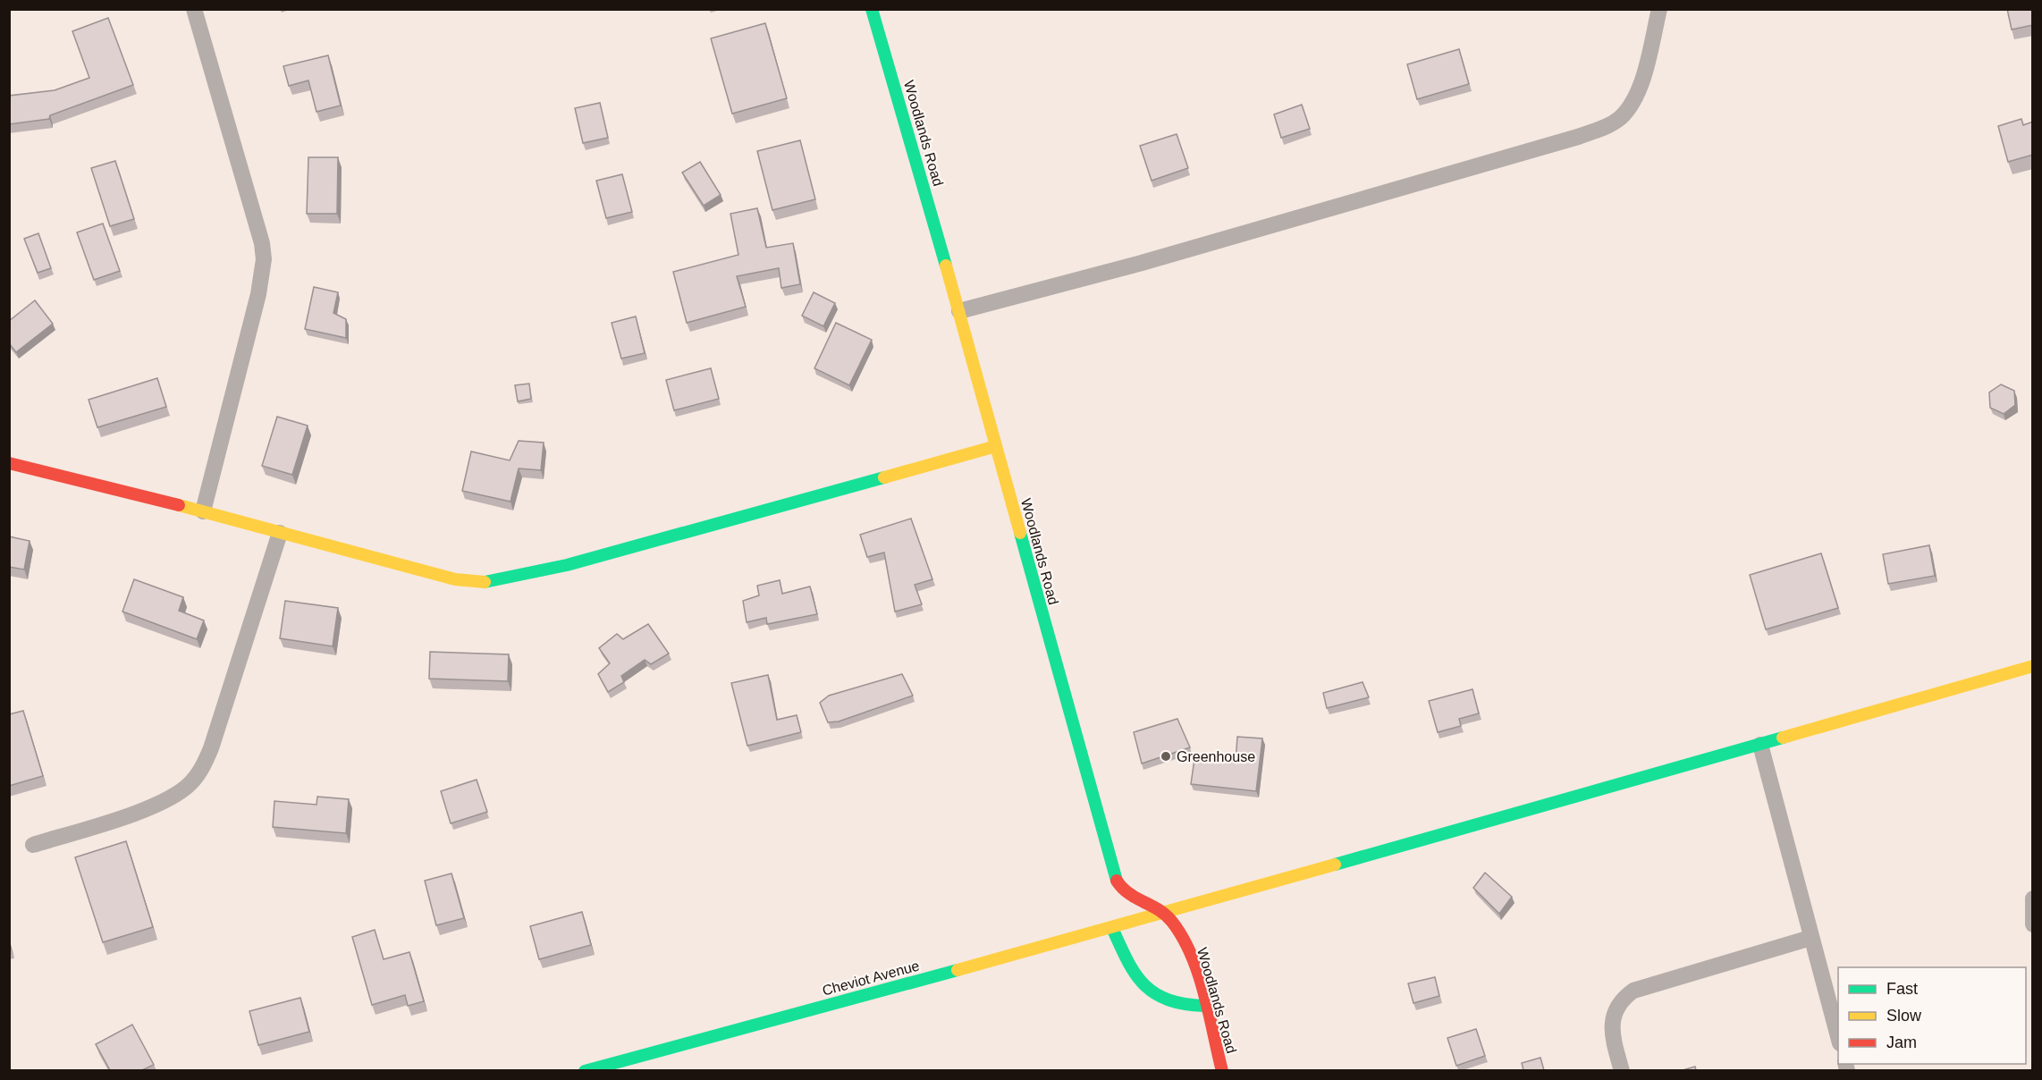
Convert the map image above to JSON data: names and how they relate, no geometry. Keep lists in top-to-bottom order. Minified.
{"streets":{"street":["Woodlands Road","Cheviot Avenue"]},"crossings":[["Woodlands Road","Cheviot Avenue"]],"places":["Greenhouse"],"legend":["Fast","Slow","Jam"]}
